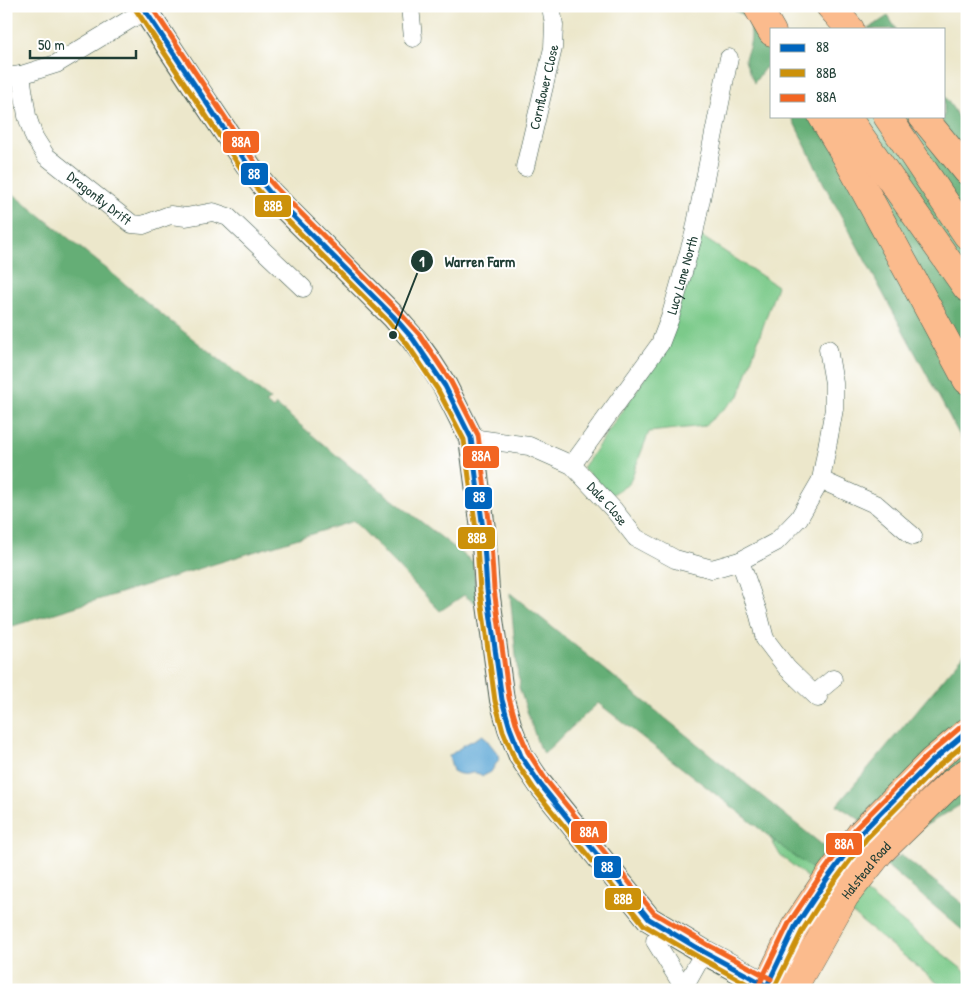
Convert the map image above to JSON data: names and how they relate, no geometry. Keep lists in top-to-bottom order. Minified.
{"streets":{"main road":["Halstead Road"],"street":["Cornflower Close","Dragonfly Drift","Lucy Lane North","Dale Close"]},"crossings":[["Lucy Lane North","Dale Close"]],"places":["Warren Farm"],"lines":["transit line 88","transit line 88A","transit line 88B"],"legend":["88","88B","88A"],"scale_bar":"50 m"}
